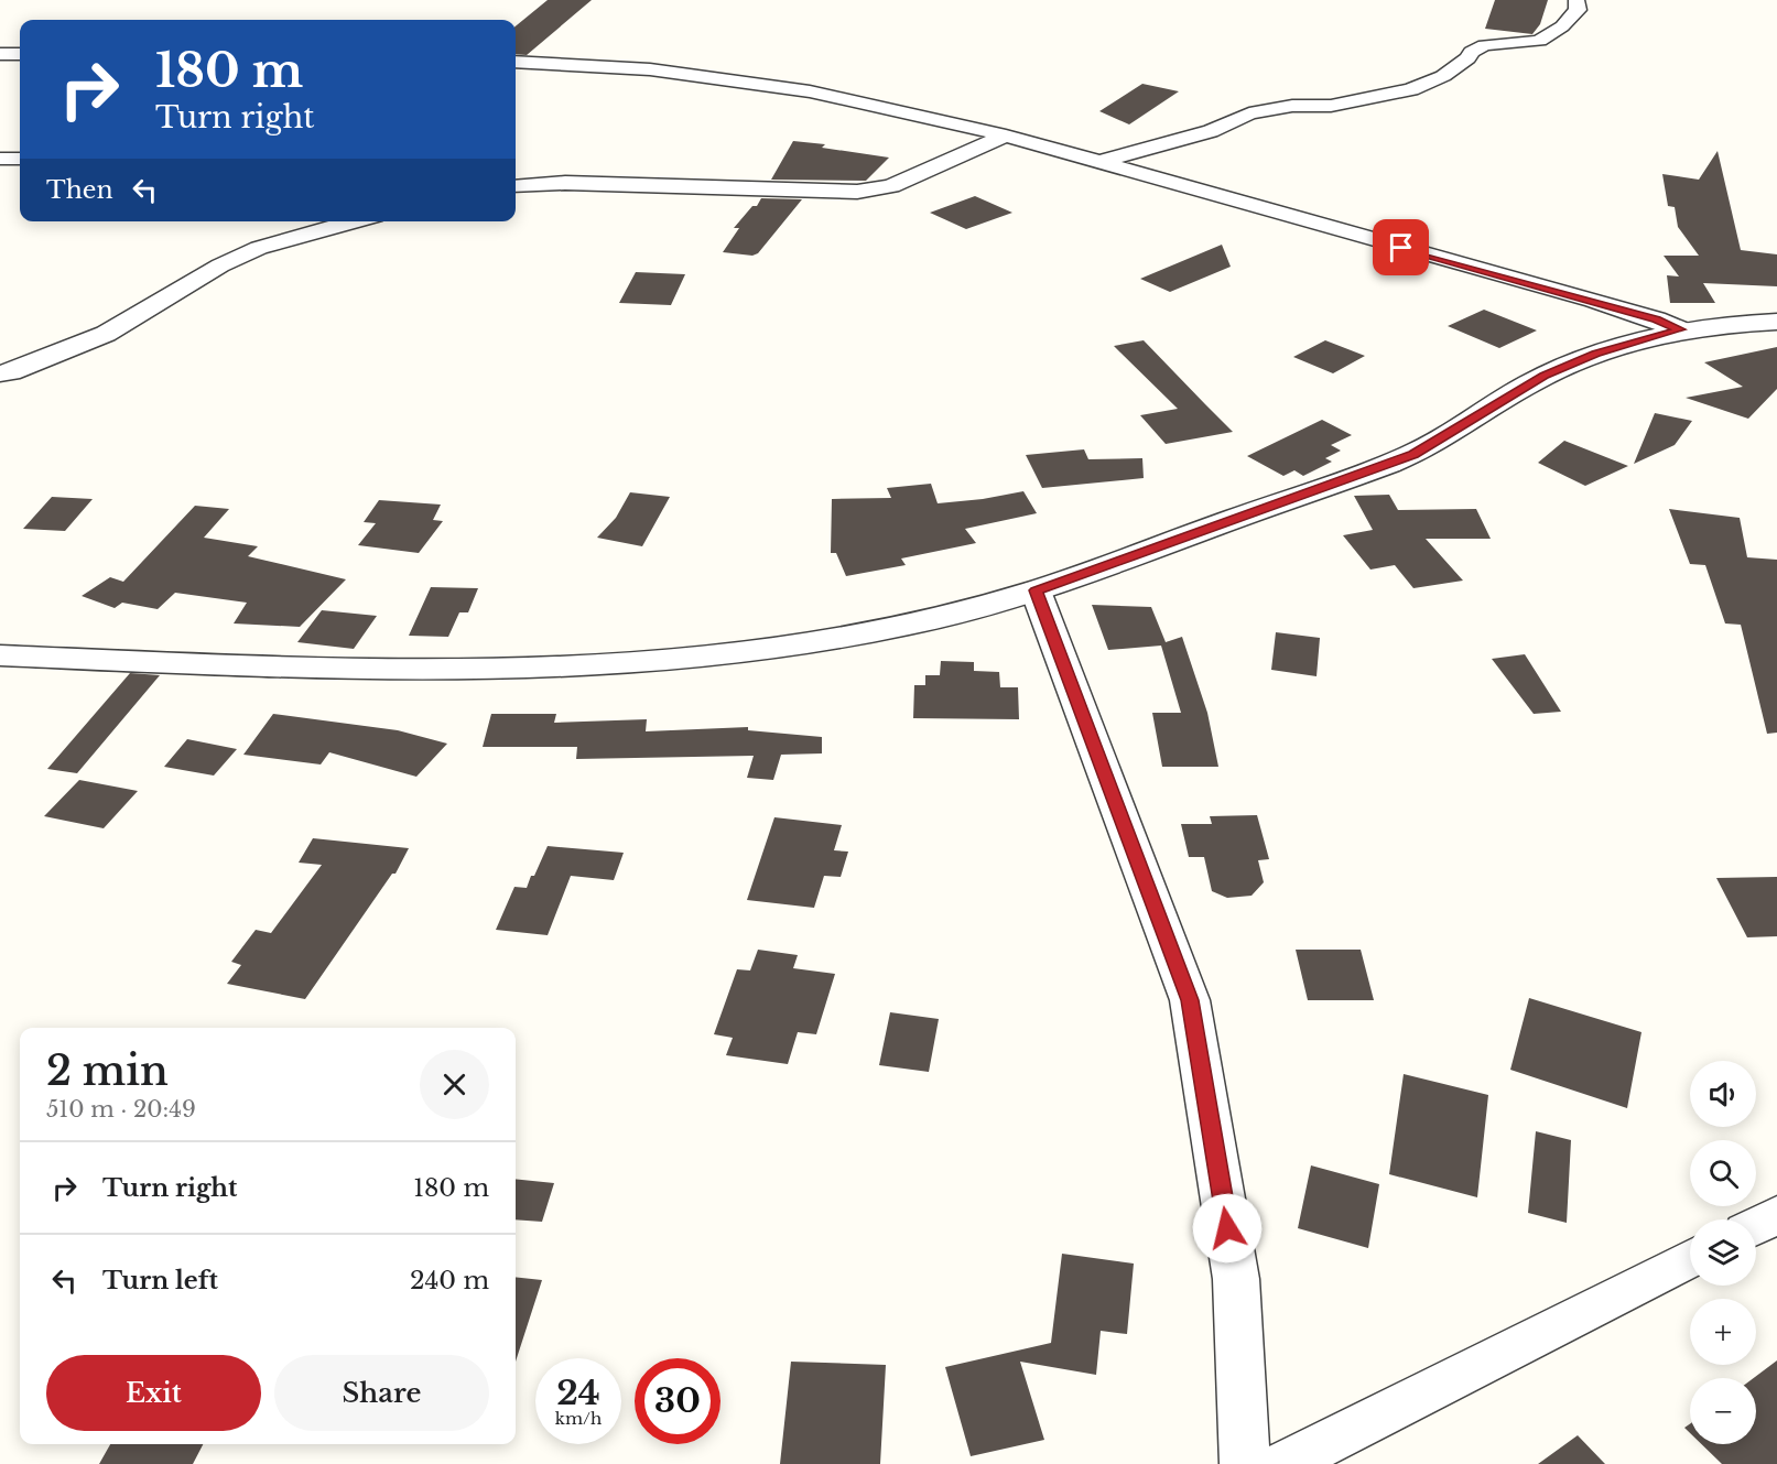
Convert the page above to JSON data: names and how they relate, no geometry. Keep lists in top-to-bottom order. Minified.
{"page":{"turn":["180 m","Turn right"],"then":"Then","heading":["2 min","510 m · 20:49"],"map_buttons":["+","−"],"list":[{"name":"Turn right","value":"180 m"},{"name":"Turn left","value":"240 m"}],"buttons":["Exit","Share"],"speed":"24 km/h","limit":"30"}}
